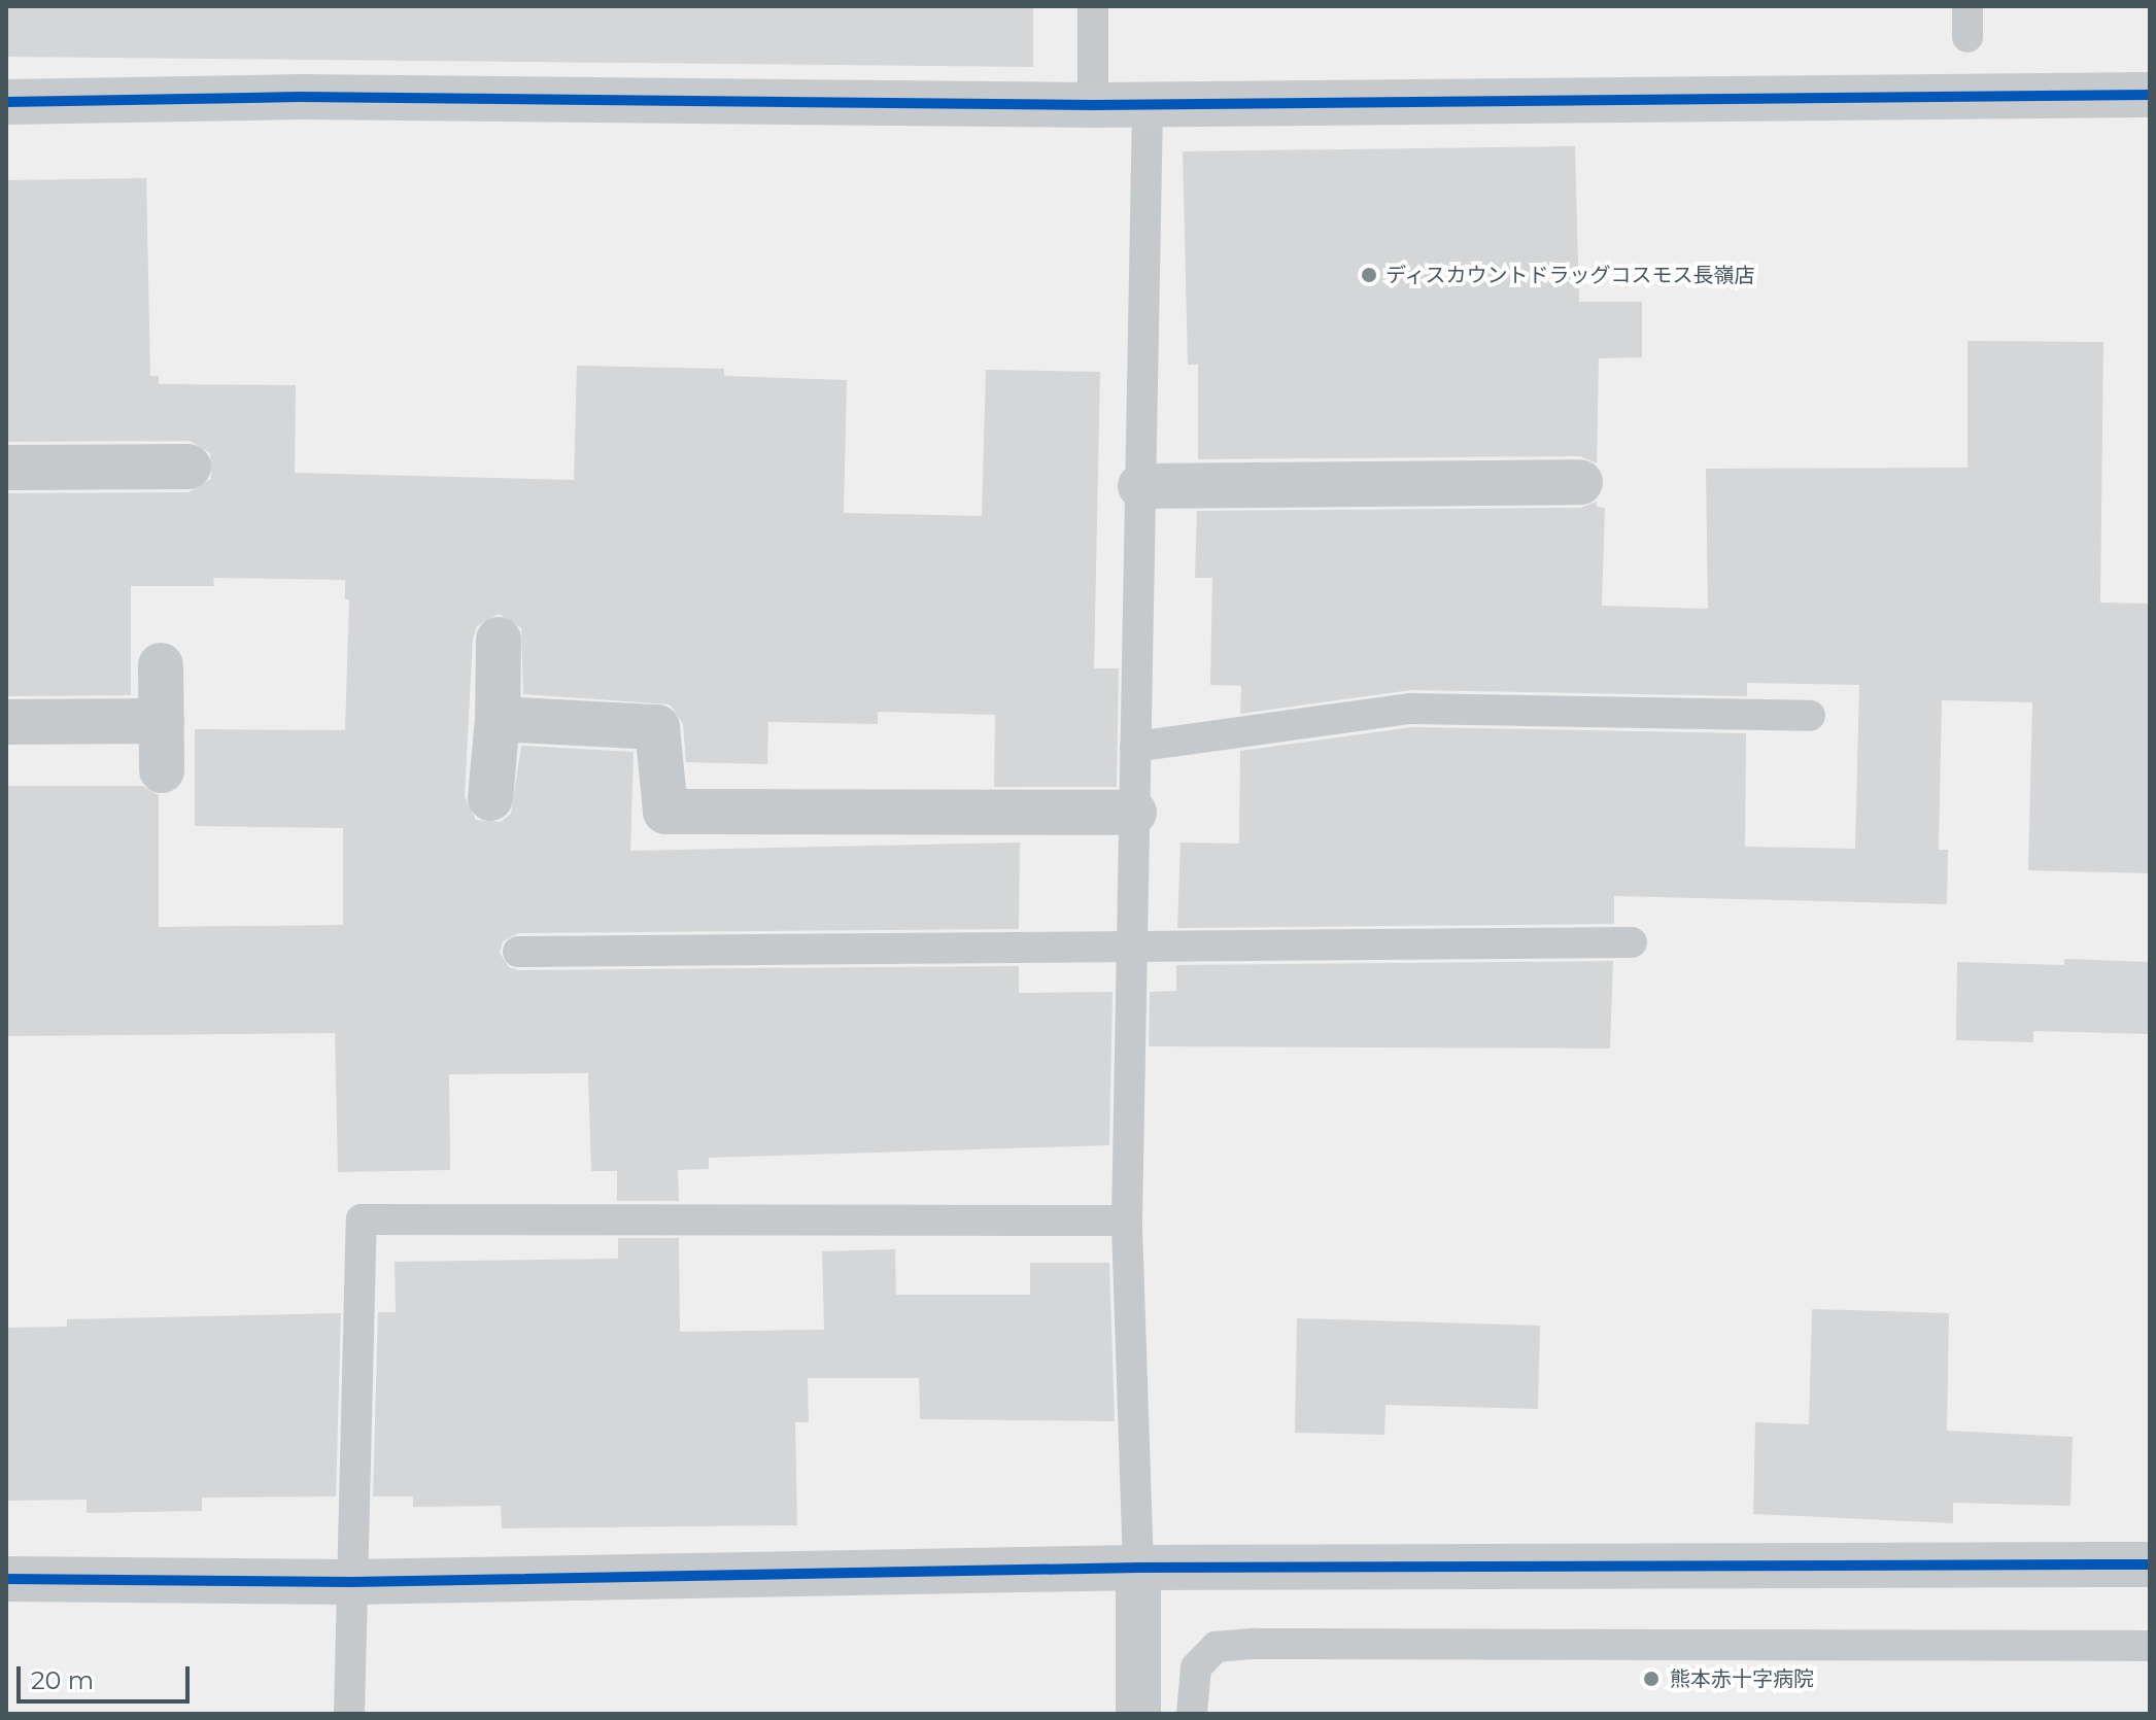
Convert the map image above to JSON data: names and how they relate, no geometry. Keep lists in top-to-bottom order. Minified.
{"places":["ディスカウントドラッグコスモス長嶺店","熊本赤十字病院"],"scale_bar":"20 m"}
